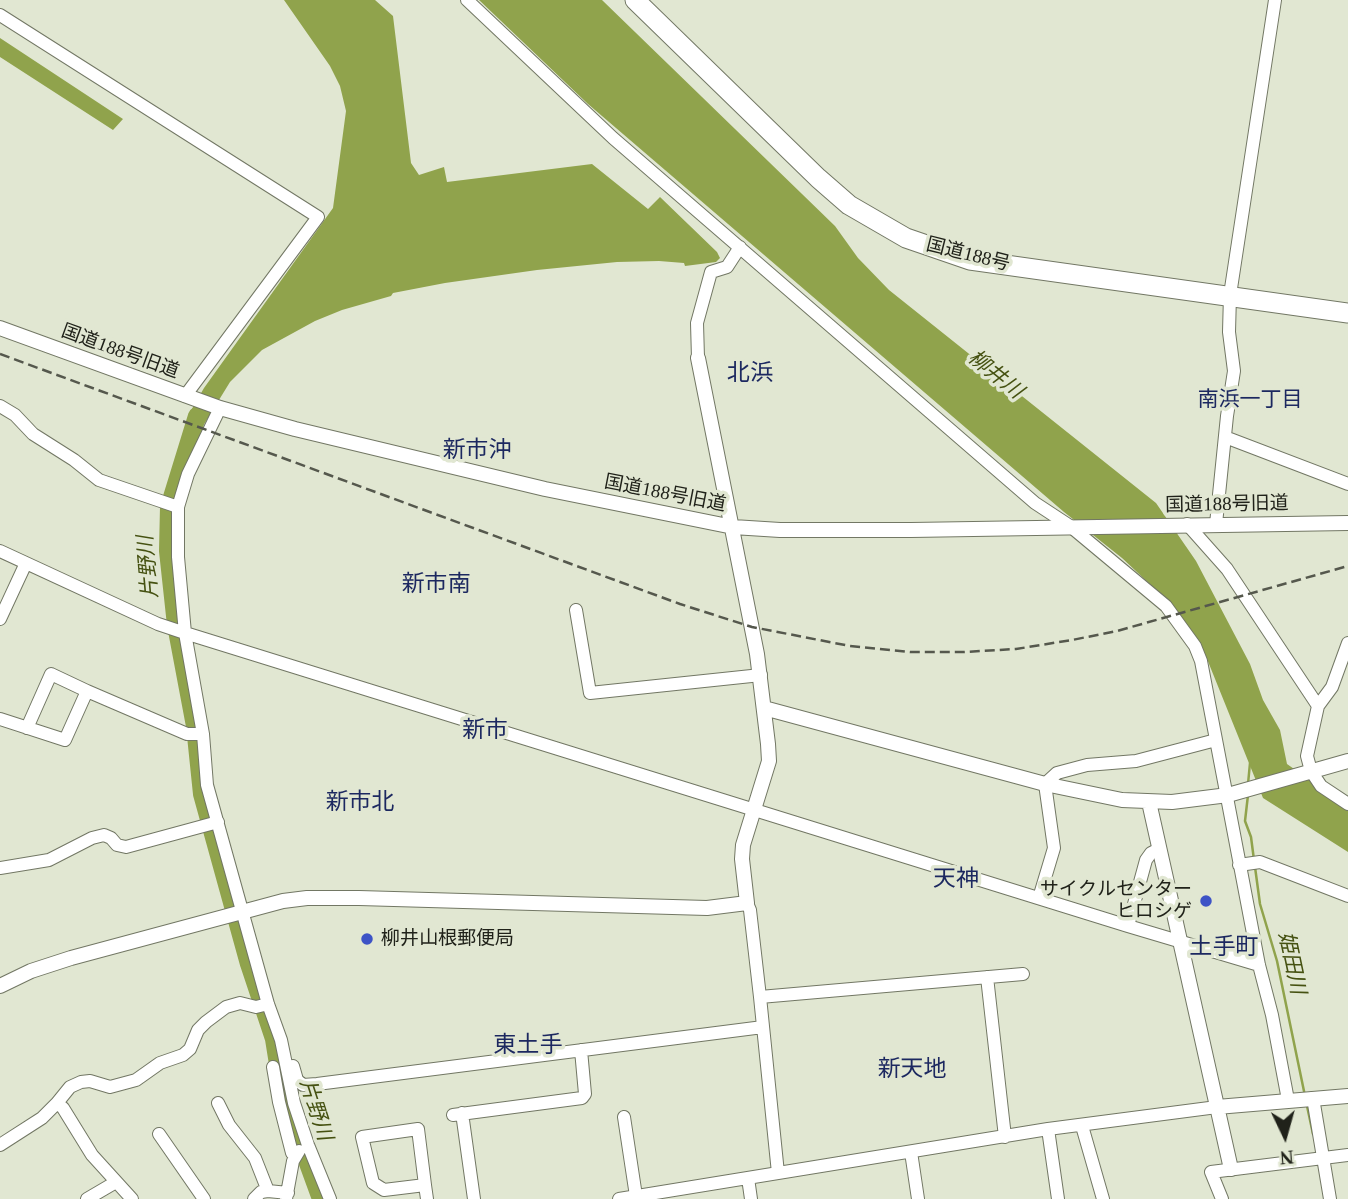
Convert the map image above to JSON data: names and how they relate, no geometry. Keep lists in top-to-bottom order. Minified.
{"streets":{"highway":["国道188号"],"street":["国道188号旧道"]},"districts":["北浜","南浜一丁目","新市沖","新市南","新市","新市北","天神","土手町","東土手","新天地"],"water":["柳井川","片野川","姫田川"],"places":["サイクルセンター ヒロシゲ","柳井山根郵便局"],"north":"bottom"}
